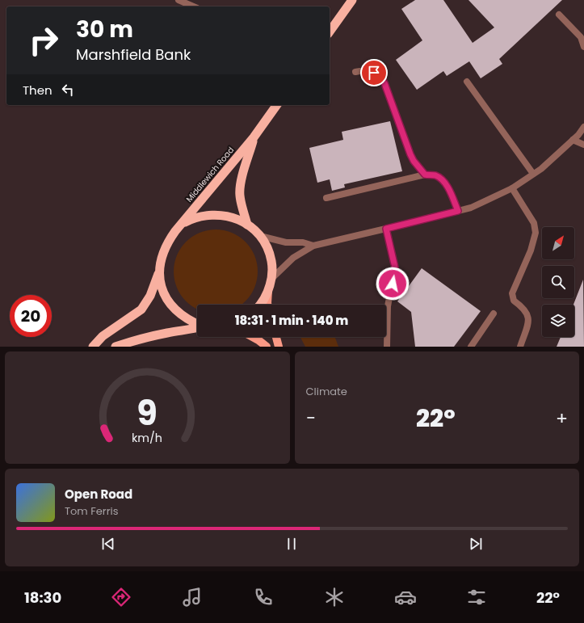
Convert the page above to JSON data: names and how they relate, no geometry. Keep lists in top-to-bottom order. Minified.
{"streets":{"highway":["Middlewich Road"]},"north":"top right","page":{"turn":["30 m","Marshfield Bank"],"then":"Then","limit":"20","trip":"18:31 · 1 min · 140 m","tile":"Climate","heat":["−","22°","+"],"song":["Open Road","Tom Ferris"],"tabs":["18:30","22°"],"gauge":["9","km/h"]}}
